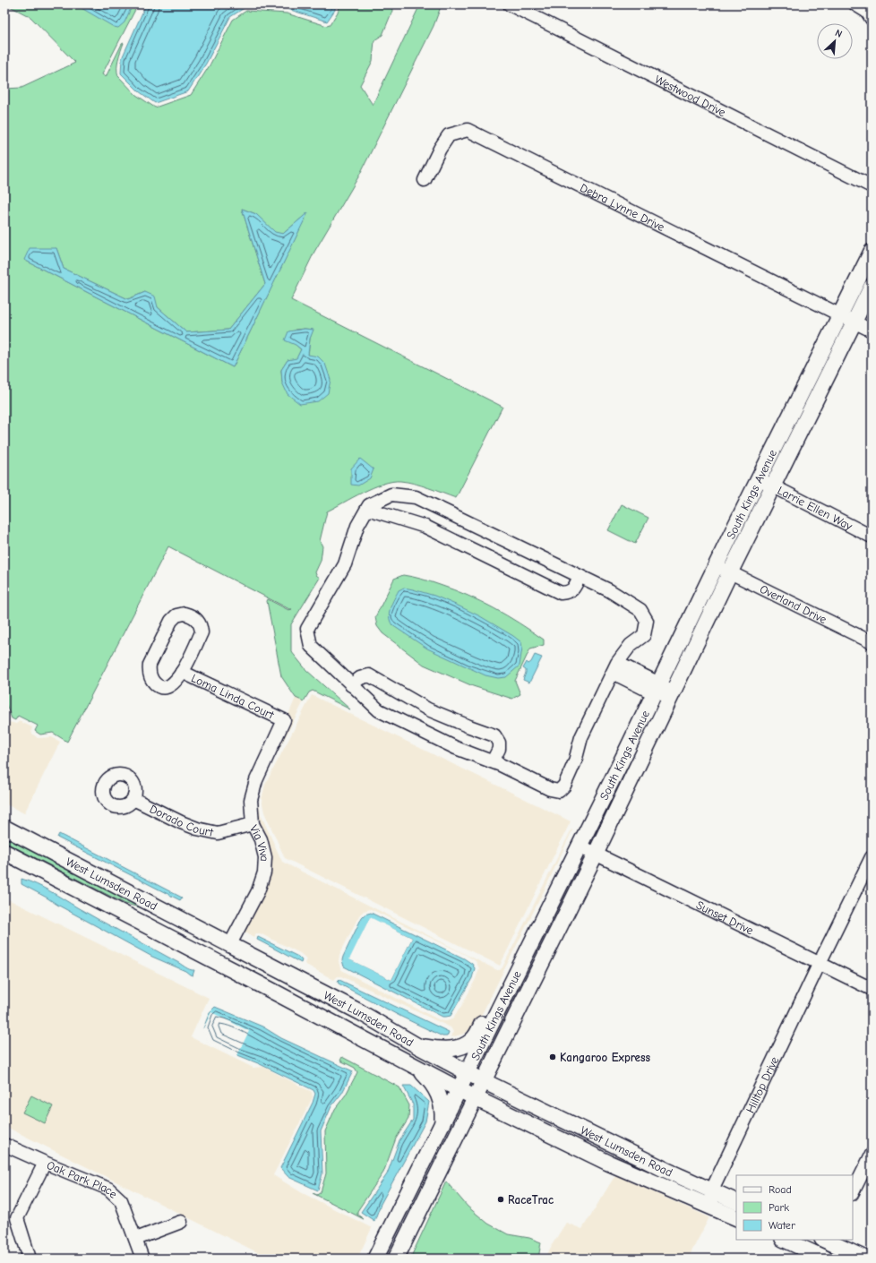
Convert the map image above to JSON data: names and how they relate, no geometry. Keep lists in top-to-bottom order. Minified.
{"streets":{"main road":["South Kings Avenue","West Lumsden Road"],"street":["Westwood Drive","Debra Lynne Drive","Larrie Ellen Way","Overland Drive","Loma Linda Court","Dorado Court","Via Viva","Sunset Drive","Hilltop Drive","Oak Park Place"]},"crossings":[["Debra Lynne Drive","South Kings Avenue"],["South Kings Avenue","Larrie Ellen Way"],["South Kings Avenue","Overland Drive"],["South Kings Avenue","West Lumsden Road"],["South Kings Avenue","Sunset Drive"],["Loma Linda Court","Via Viva"],["Dorado Court","Via Viva"],["Via Viva","West Lumsden Road"],["West Lumsden Road","Hilltop Drive"],["Sunset Drive","Hilltop Drive"]],"places":["Kangaroo Express","RaceTrac"],"legend":["Road","Park","Water"],"north":"top right"}
